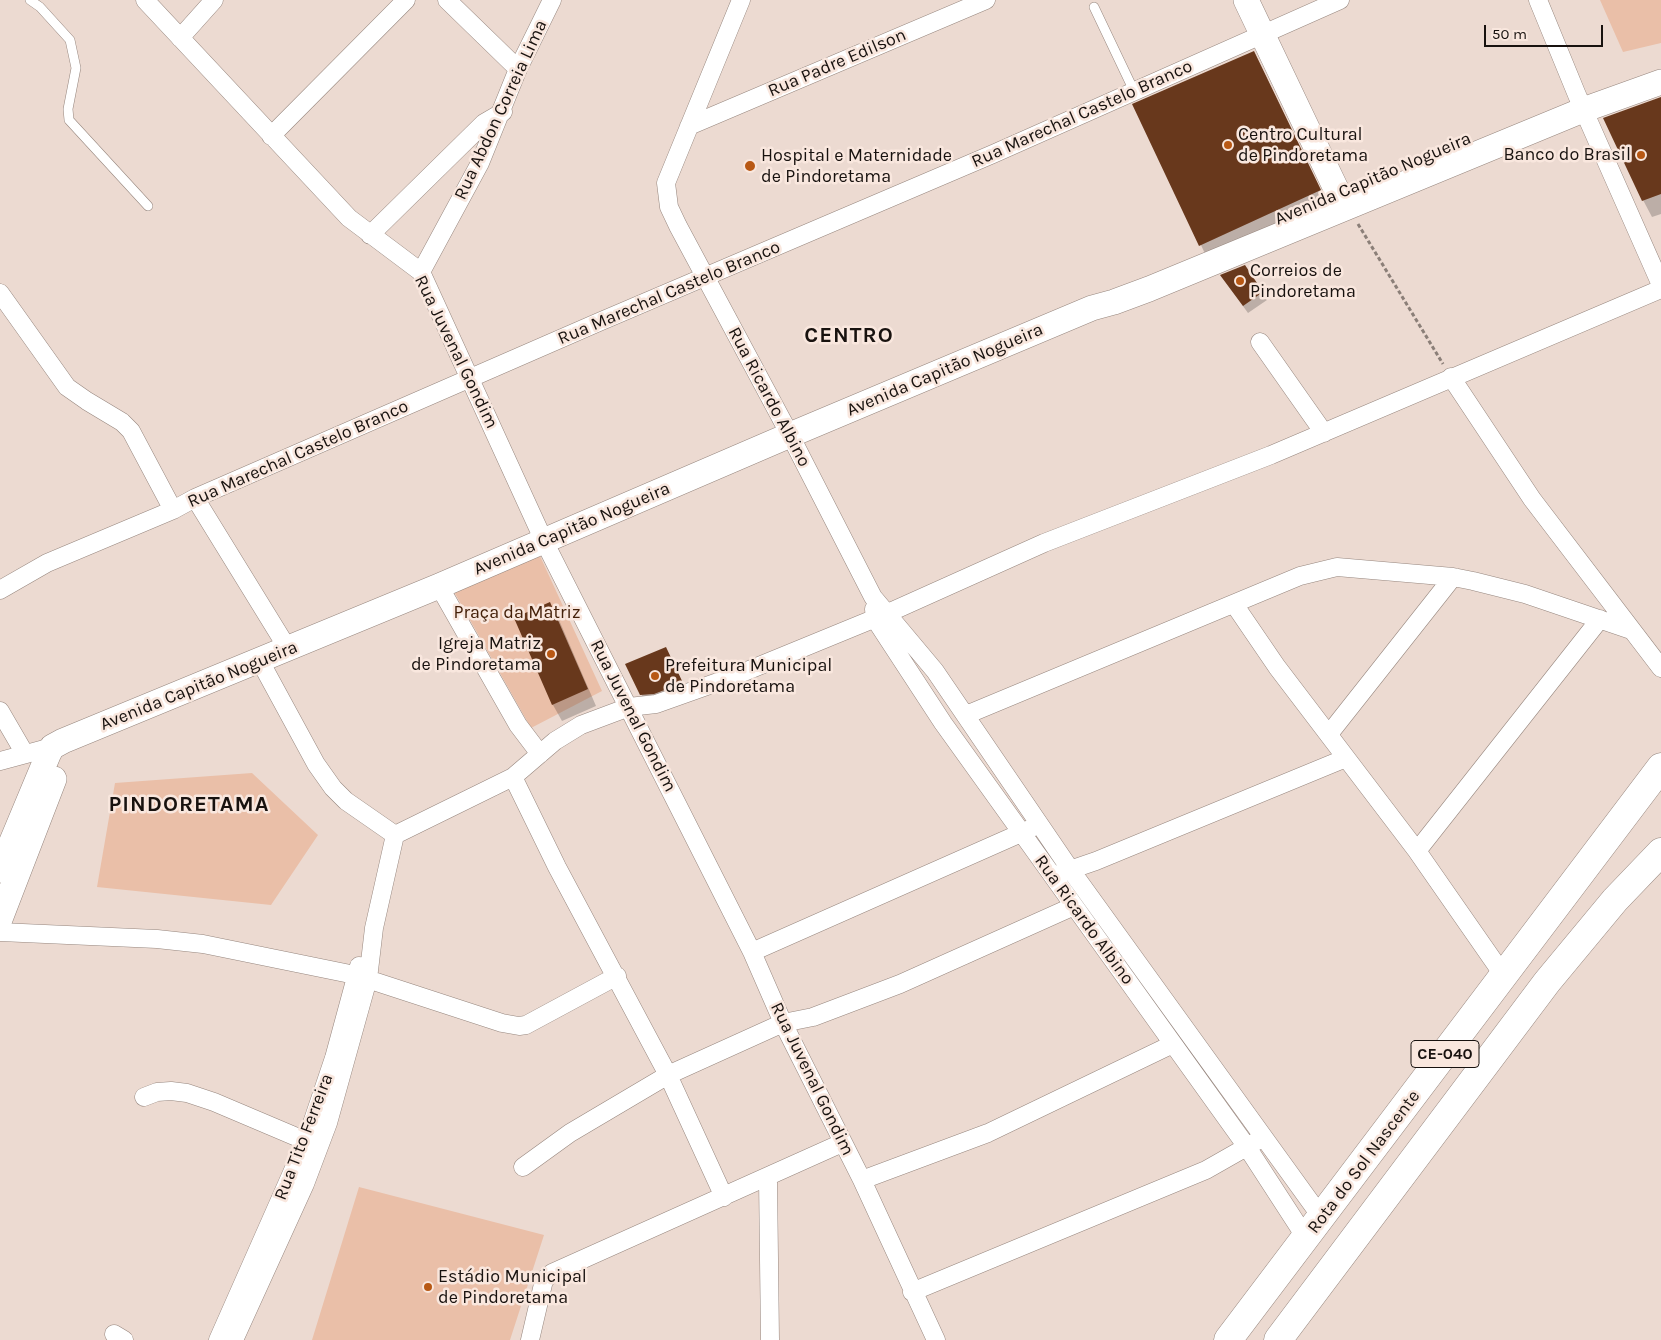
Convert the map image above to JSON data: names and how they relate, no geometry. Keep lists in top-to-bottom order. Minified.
{"streets":{"highway":["CE-040","Rota do Sol Nascente"],"main road":["Avenida Capitão Nogueira"],"street":["Rua Padre Edilson","Rua Abdon Correia Lima","Rua Marechal Castelo Branco","Rua Juvenal Gondim","Rua Ricardo Albino","Rua Tito Ferreira"]},"crossings":[["Rua Padre Edilson","Rua Ricardo Albino"],["Rua Abdon Correia Lima","Rua Juvenal Gondim"],["Rua Marechal Castelo Branco","Rua Juvenal Gondim"],["Rua Marechal Castelo Branco","Rua Ricardo Albino"],["Avenida Capitão Nogueira","Rua Juvenal Gondim"],["Avenida Capitão Nogueira","Rua Ricardo Albino"],["Rua Ricardo Albino","Rota do Sol Nascente"]],"districts":["CENTRO","PINDORETAMA"],"parks":["Praça da Matriz"],"places":["Centro Cultural de Pindoretama","Banco do Brasil","Hospital e Maternidade de Pindoretama","Correios de Pindoretama","Igreja Matriz de Pindoretama","Prefeitura Municipal de Pindoretama","Estádio Municipal de Pindoretama"],"scale_bar":"50 m"}
